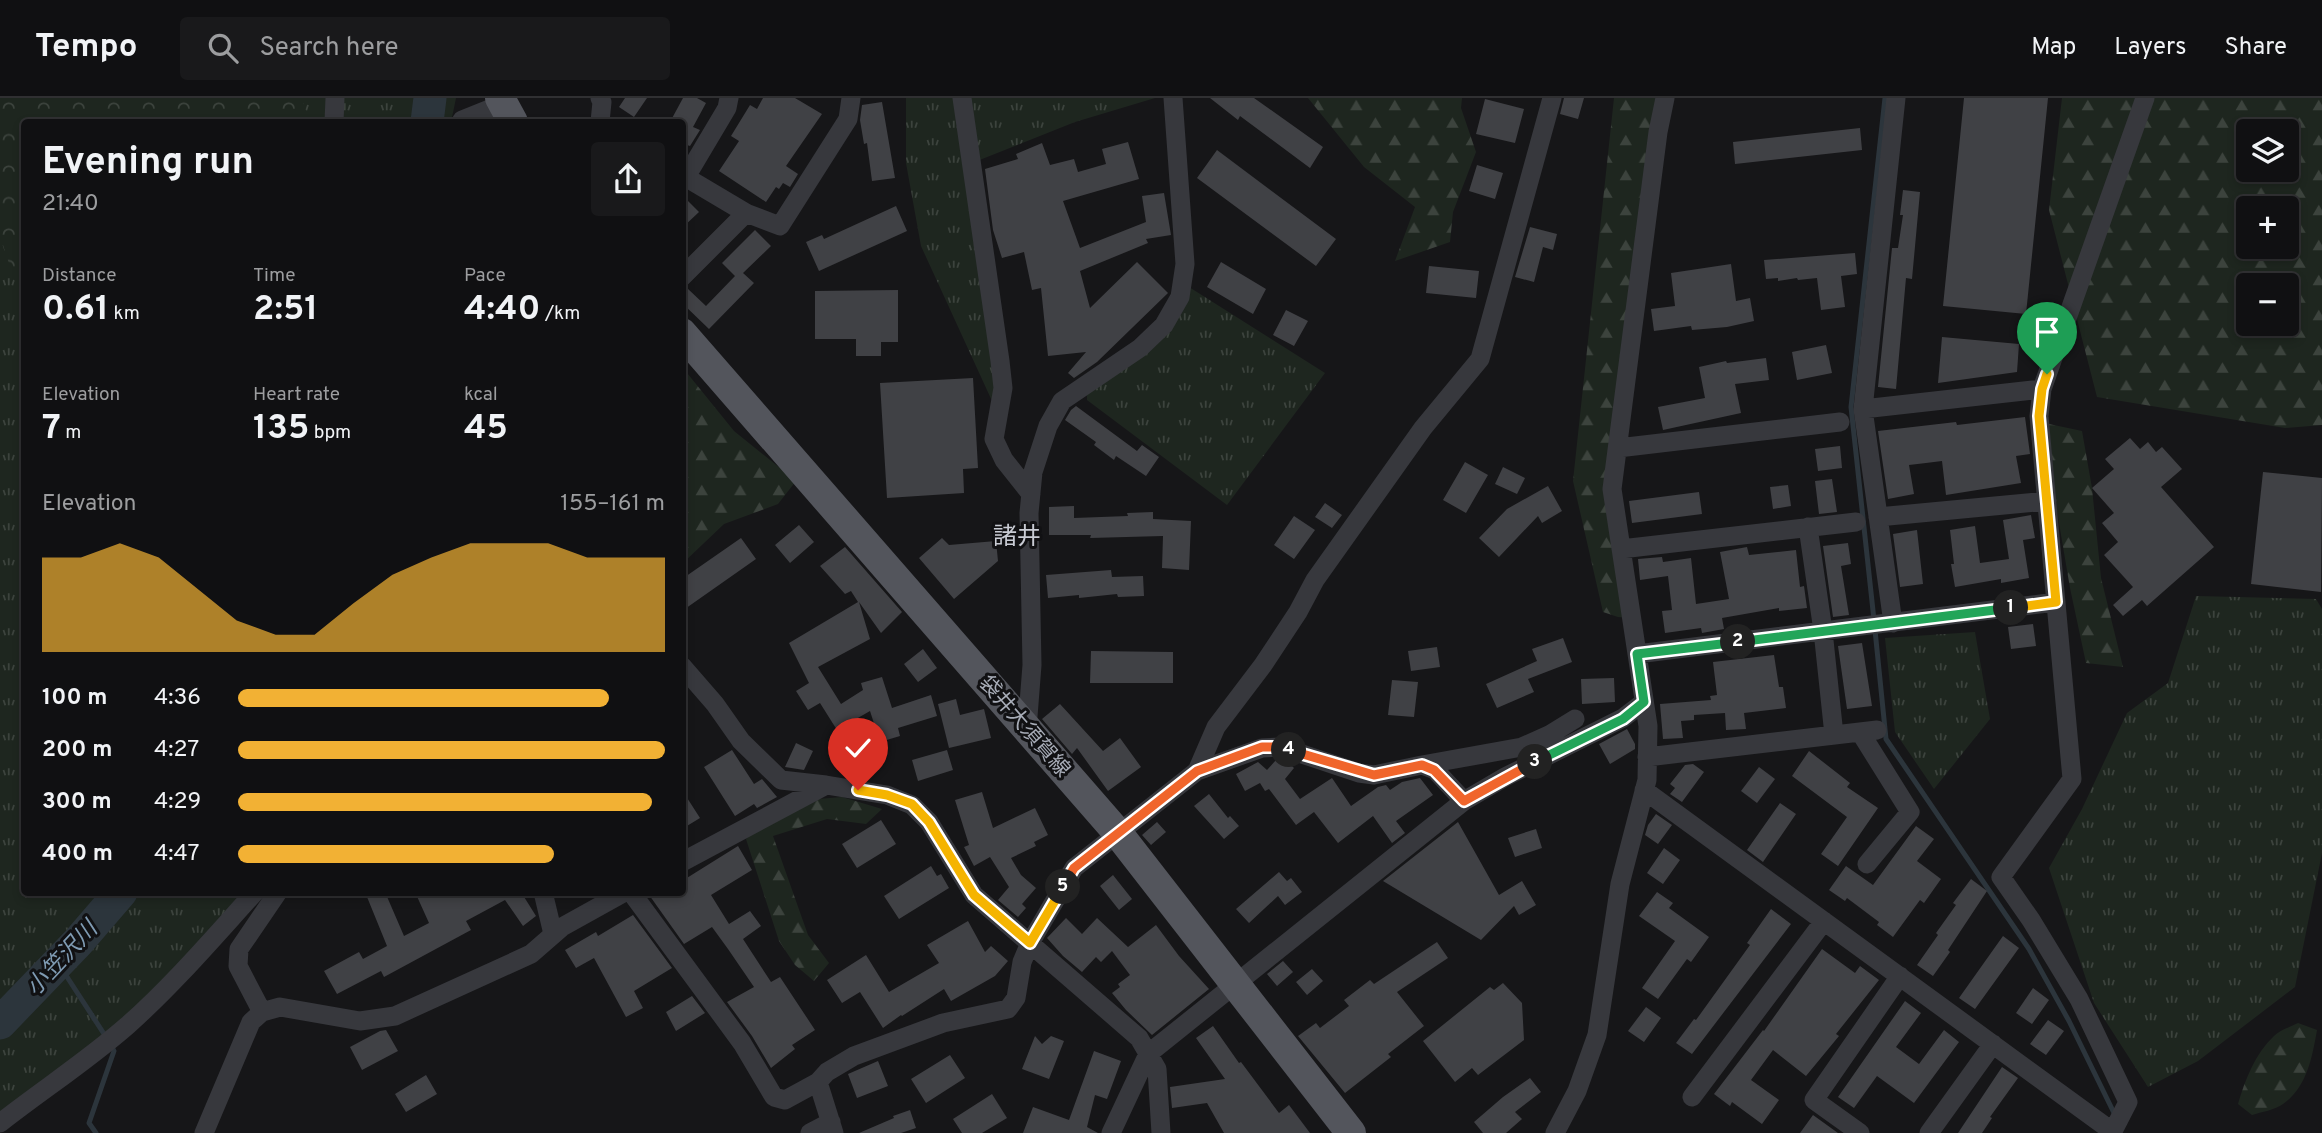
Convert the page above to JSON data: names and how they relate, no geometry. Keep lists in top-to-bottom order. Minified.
{"streets":{"main road":["袋井大須賀線"]},"districts":["諸井"],"water":["小笠沢川"],"page":{"header":"Tempo","search":"Search here","nav":["Map","Layers","Share"],"map_buttons":["+","−"],"heading":["Evening run","21:40"],"stats":[["Distance","0.61 km"],["Time","2:51"],["Pace","4:40 /km"],["Elevation","7 m"],["Heart rate","135 bpm"],["kcal","45"]],"chart":["Elevation","155–161 m"],"pins":["1","2","4","3","5"],"list":[{"name":"100 m","note":"4:36"},{"name":"200 m","note":"4:27"},{"name":"300 m","note":"4:29"},{"name":"400 m","note":"4:47"}]}}
